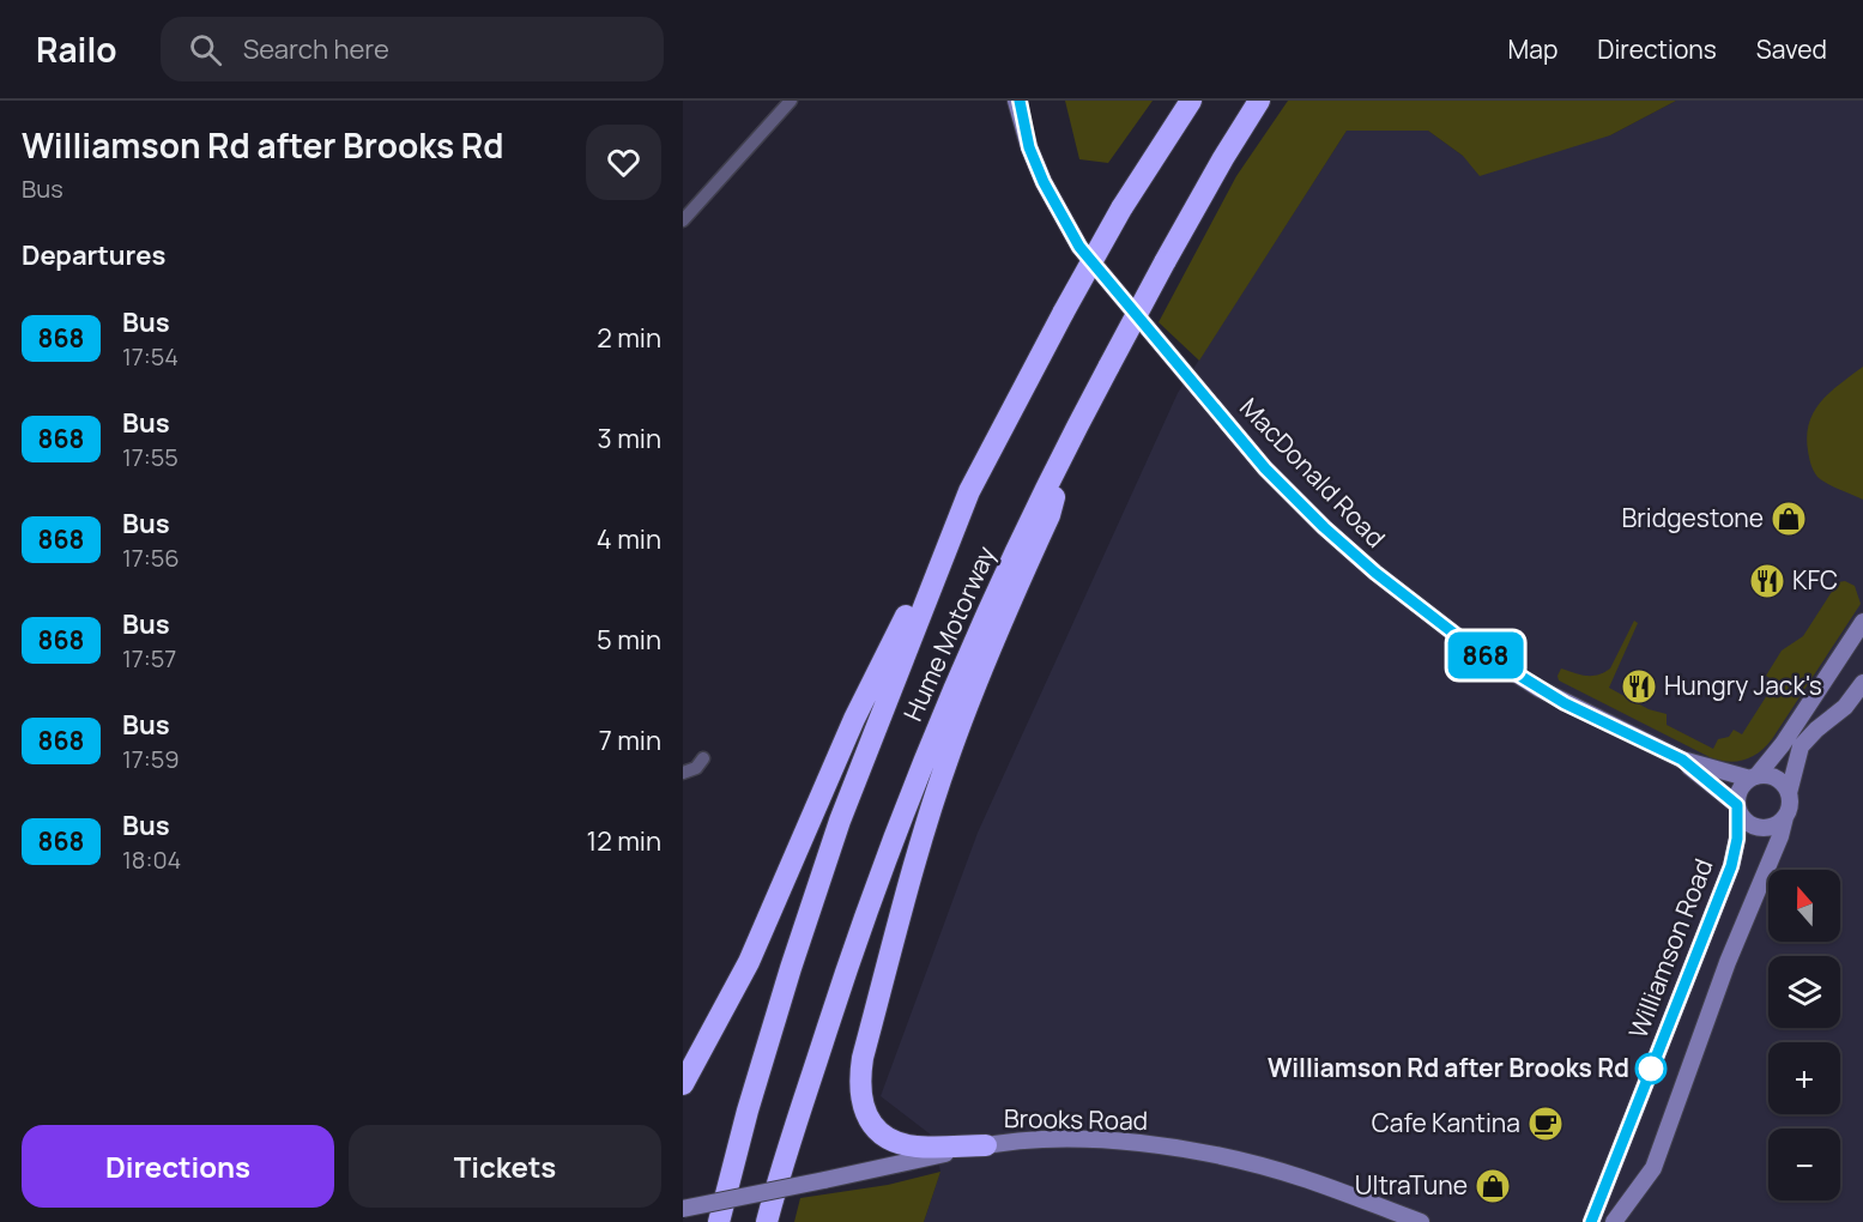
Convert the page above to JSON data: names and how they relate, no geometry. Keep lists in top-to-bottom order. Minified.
{"streets":{"highway":["Hume Motorway"],"main road":["MacDonald Road","Williamson Road","Brooks Road"]},"crossings":[["MacDonald Road","Williamson Road"]],"places":{"shop":["Bridgestone","UltraTune"],"restaurant":["KFC","Hungry Jack's"],"other":["Williamson Rd after Brooks Rd"],"cafe":["Cafe Kantina"]},"lines":["bus line 868"],"north":"top","page":{"header":"Railo","search":"Search here","nav":["Map","Directions","Saved"],"heading":[["Williamson Rd after Brooks Rd","Bus"],"Departures"],"on_map":"868","list":[{"mark":"868","name":"Bus","note":"17:54","value":"2 min"},{"mark":"868","name":"Bus","note":"17:55","value":"3 min"},{"mark":"868","name":"Bus","note":"17:56","value":"4 min"},{"mark":"868","name":"Bus","note":"17:57","value":"5 min"},{"mark":"868","name":"Bus","note":"17:59","value":"7 min"},{"mark":"868","name":"Bus","note":"18:04","value":"12 min"}],"map_buttons":["+","−"],"buttons":["Directions","Tickets"]}}
